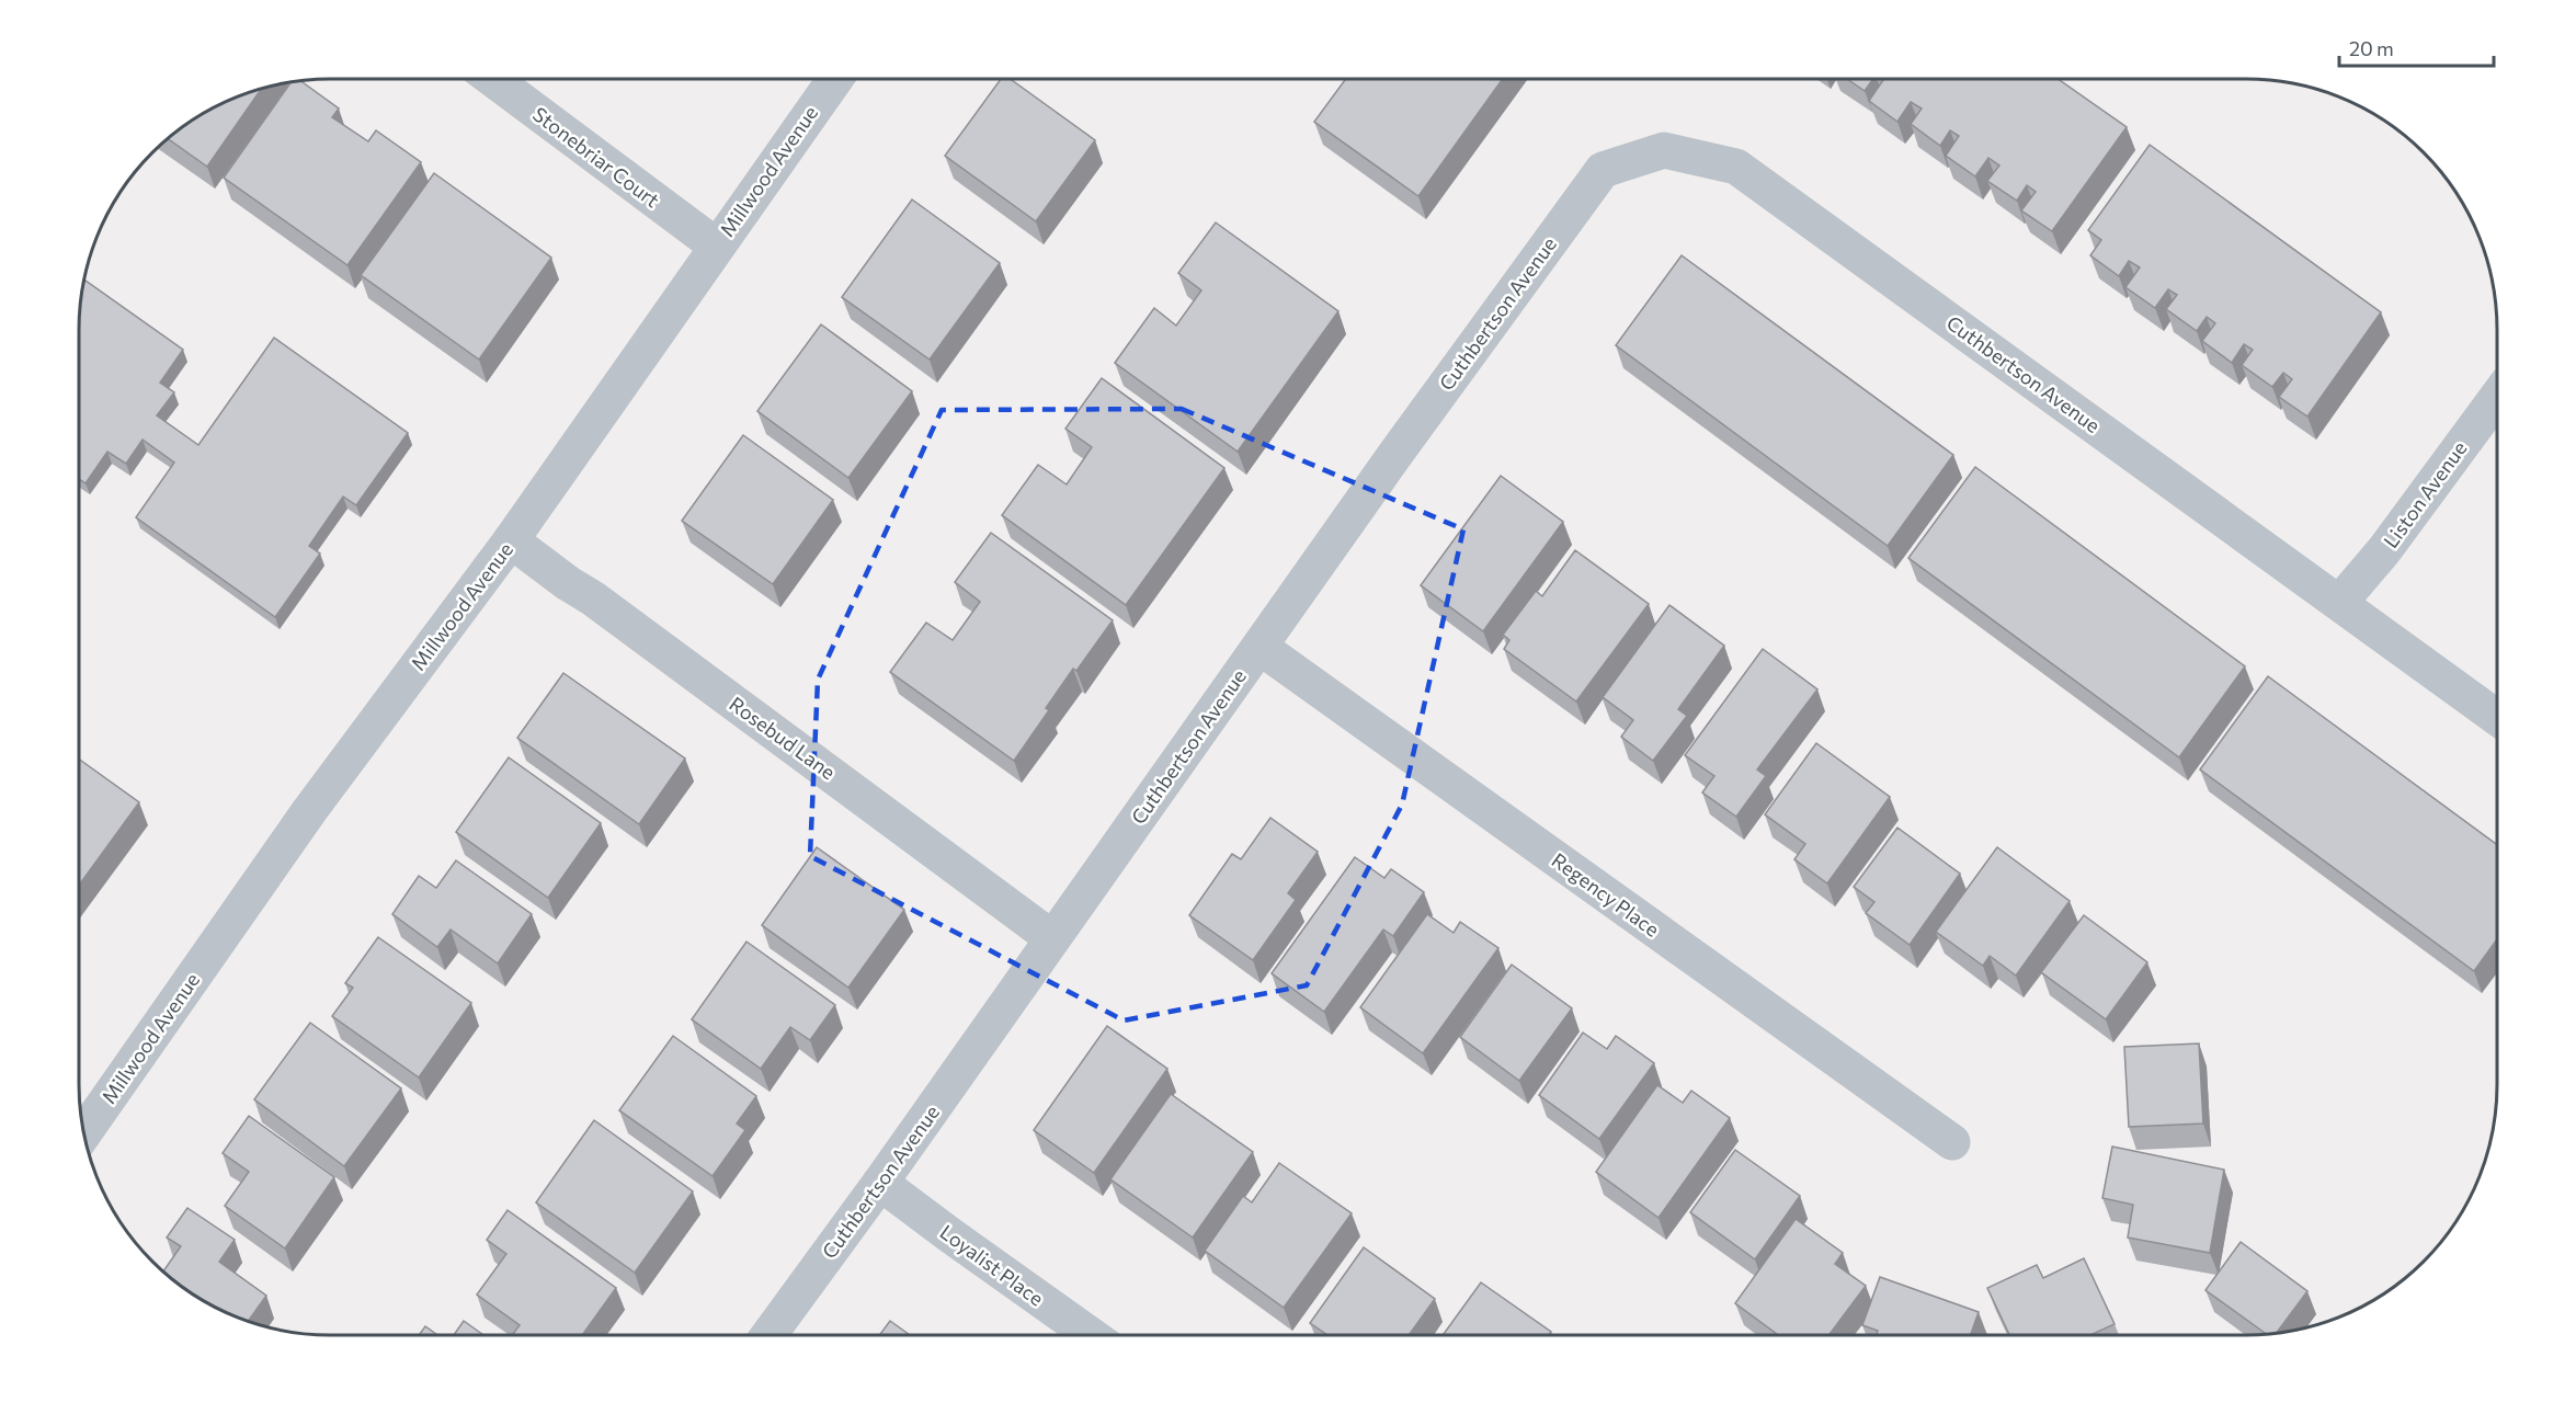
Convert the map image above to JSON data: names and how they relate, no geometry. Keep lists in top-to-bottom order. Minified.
{"streets":{"street":["Stonebriar Court","Millwood Avenue","Cuthbertson Avenue","Liston Avenue","Rosebud Lane","Regency Place","Loyalist Place"]},"crossings":[["Stonebriar Court","Millwood Avenue"],["Millwood Avenue","Rosebud Lane"],["Cuthbertson Avenue","Liston Avenue"],["Cuthbertson Avenue","Rosebud Lane"],["Cuthbertson Avenue","Regency Place"],["Cuthbertson Avenue","Loyalist Place"]],"scale_bar":"20 m"}
